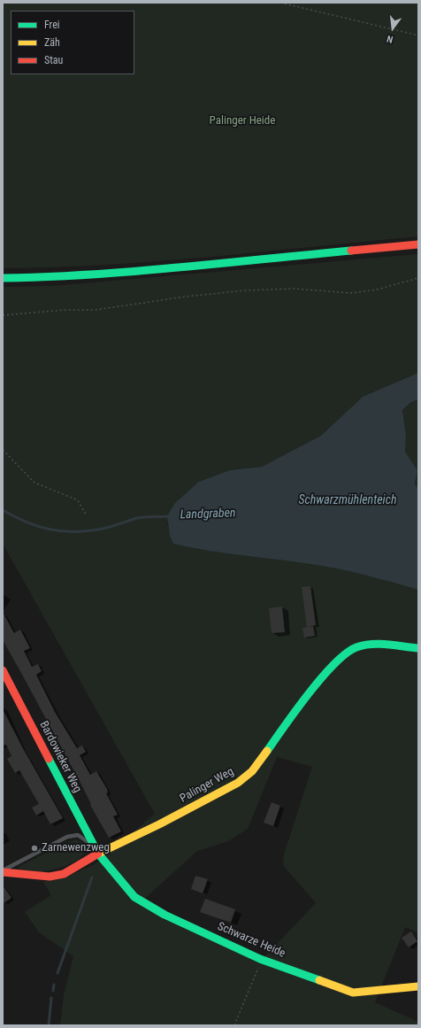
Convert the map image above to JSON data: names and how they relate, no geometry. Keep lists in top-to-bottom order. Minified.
{"streets":{"street":["Bardowieker Weg","Palinger Weg","Schwarze Heide"]},"crossings":[["Bardowieker Weg","Palinger Weg"],["Bardowieker Weg","Schwarze Heide"],["Palinger Weg","Schwarze Heide"]],"water":["Schwarzmühlenteich","Landgraben"],"parks":["Palinger Heide"],"places":["Zarnewenzweg"],"legend":["Frei","Zäh","Stau"],"north":"bottom"}
